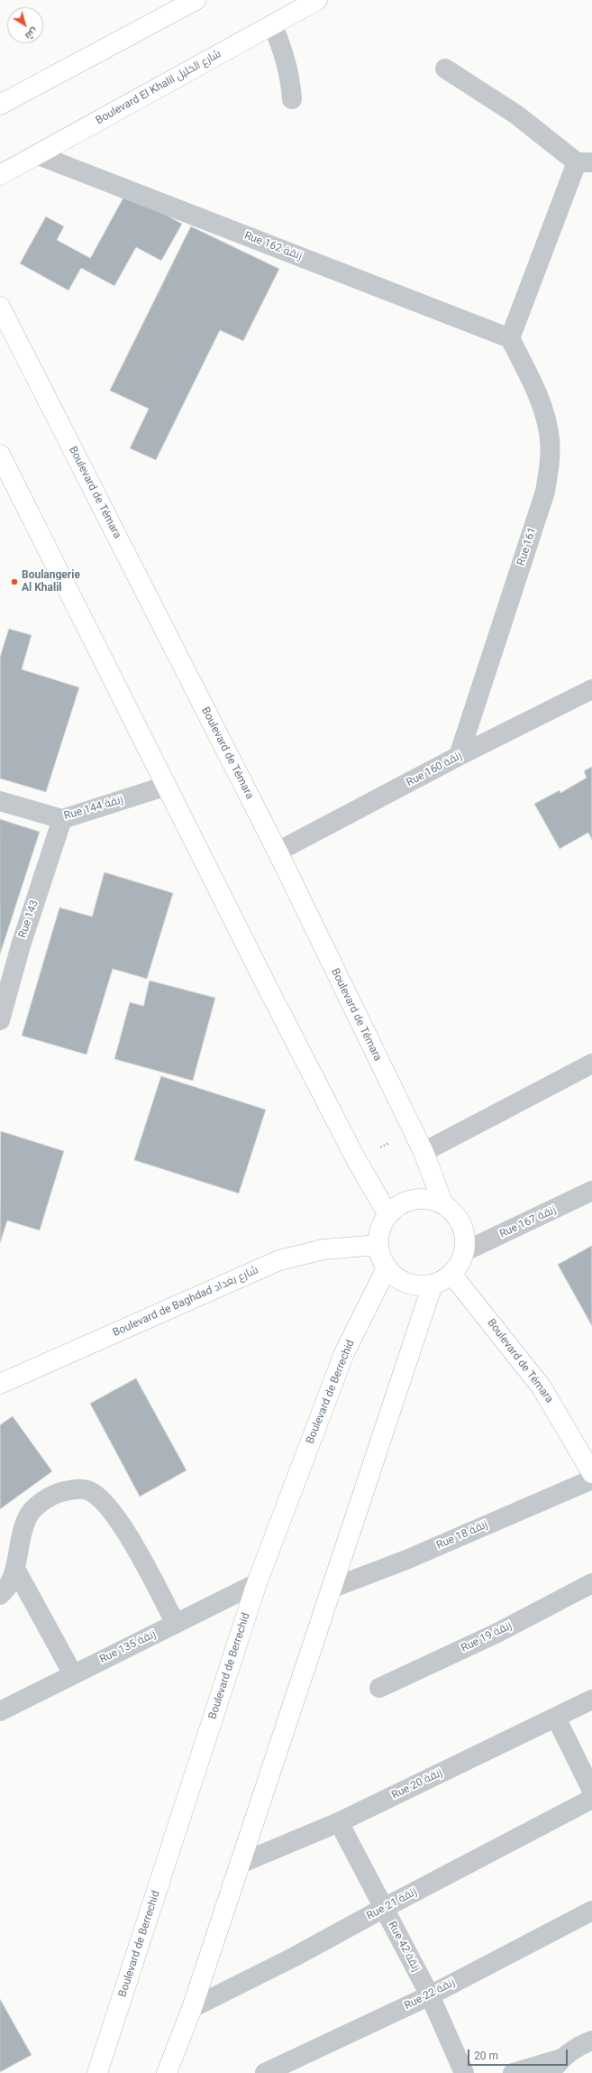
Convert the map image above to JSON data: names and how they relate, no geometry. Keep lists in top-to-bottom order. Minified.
{"streets":{"street":["Boulevard El Khalil شارع الخليل","Rue 162 زنقة","Boulevard de Témara","Rue 161","Rue 160 زنقة","Rue 144 زنقة","Rue 143","Rue 167 زنقة","Boulevard de Baghdad شارع بغداد","Boulevard de Berrechid","Rue 18 زنقة","Rue 19 زنقة","Rue 135 زنقة","Rue 20 زنقة","Rue 21 زنقة","Rue 42 زنقة","Rue 22 زنقة"]},"crossings":[["Boulevard El Khalil شارع الخليل","Rue 162 زنقة"],["Rue 162 زنقة","Rue 161"],["Boulevard de Témara","Rue 160 زنقة"],["Boulevard de Témara","Rue 167 زنقة"],["Boulevard de Témara","Boulevard de Baghdad شارع بغداد"],["Boulevard de Témara","Boulevard de Berrechid"],["Rue 161","Rue 160 زنقة"],["Rue 144 زنقة","Rue 143"],["Rue 167 زنقة","Boulevard de Baghdad شارع بغداد"],["Rue 167 زنقة","Boulevard de Berrechid"],["Boulevard de Baghdad شارع بغداد","Boulevard de Berrechid"],["Boulevard de Berrechid","Rue 135 زنقة"],["Rue 20 زنقة","Rue 42 زنقة"],["Rue 21 زنقة","Rue 42 زنقة"],["Rue 42 زنقة","Rue 22 زنقة"]],"places":["Boulangerie Al Khalil"],"scale_bar":"20 m","north":"bottom right"}
